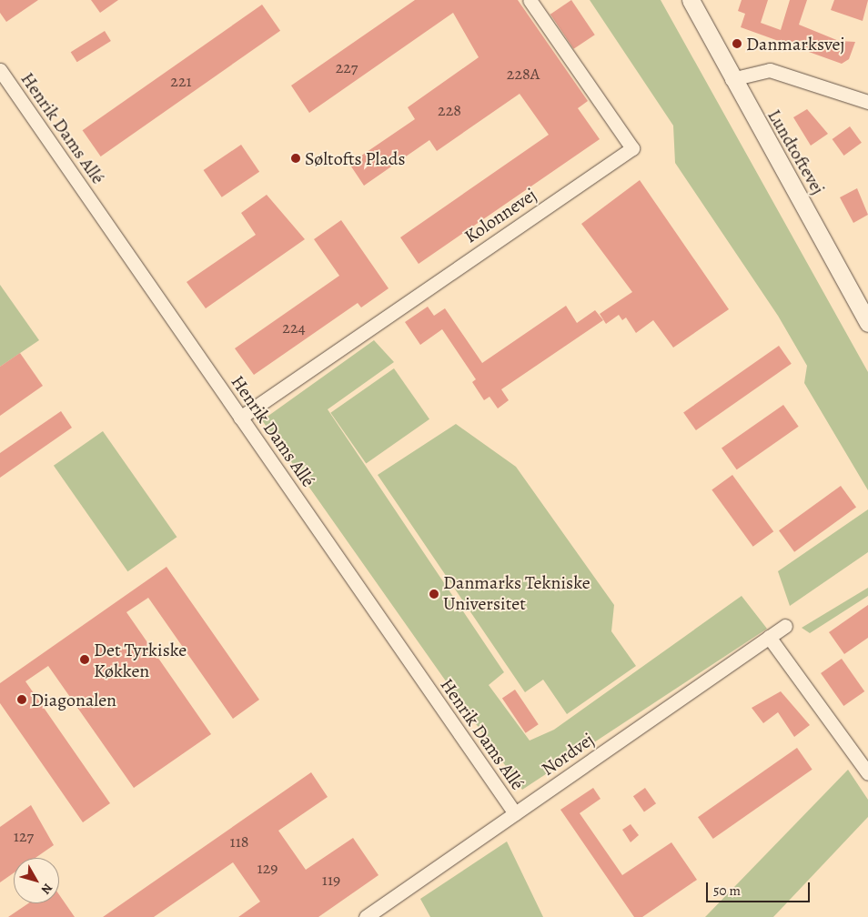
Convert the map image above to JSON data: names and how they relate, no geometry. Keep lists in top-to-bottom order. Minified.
{"streets":{"street":["Henrik Dams Allé","Lundtoftevej","Kolonnevej","Nordvej"]},"crossings":[["Henrik Dams Allé","Kolonnevej"],["Henrik Dams Allé","Nordvej"]],"places":["Danmarksvej","Søltofts Plads","Danmarks Tekniske Universitet","Det Tyrkiske Køkken","Diagonalen"],"house_numbers":["227","228A","221","228","224","127","118","129","119"],"scale_bar":"50 m","north":"bottom right"}
